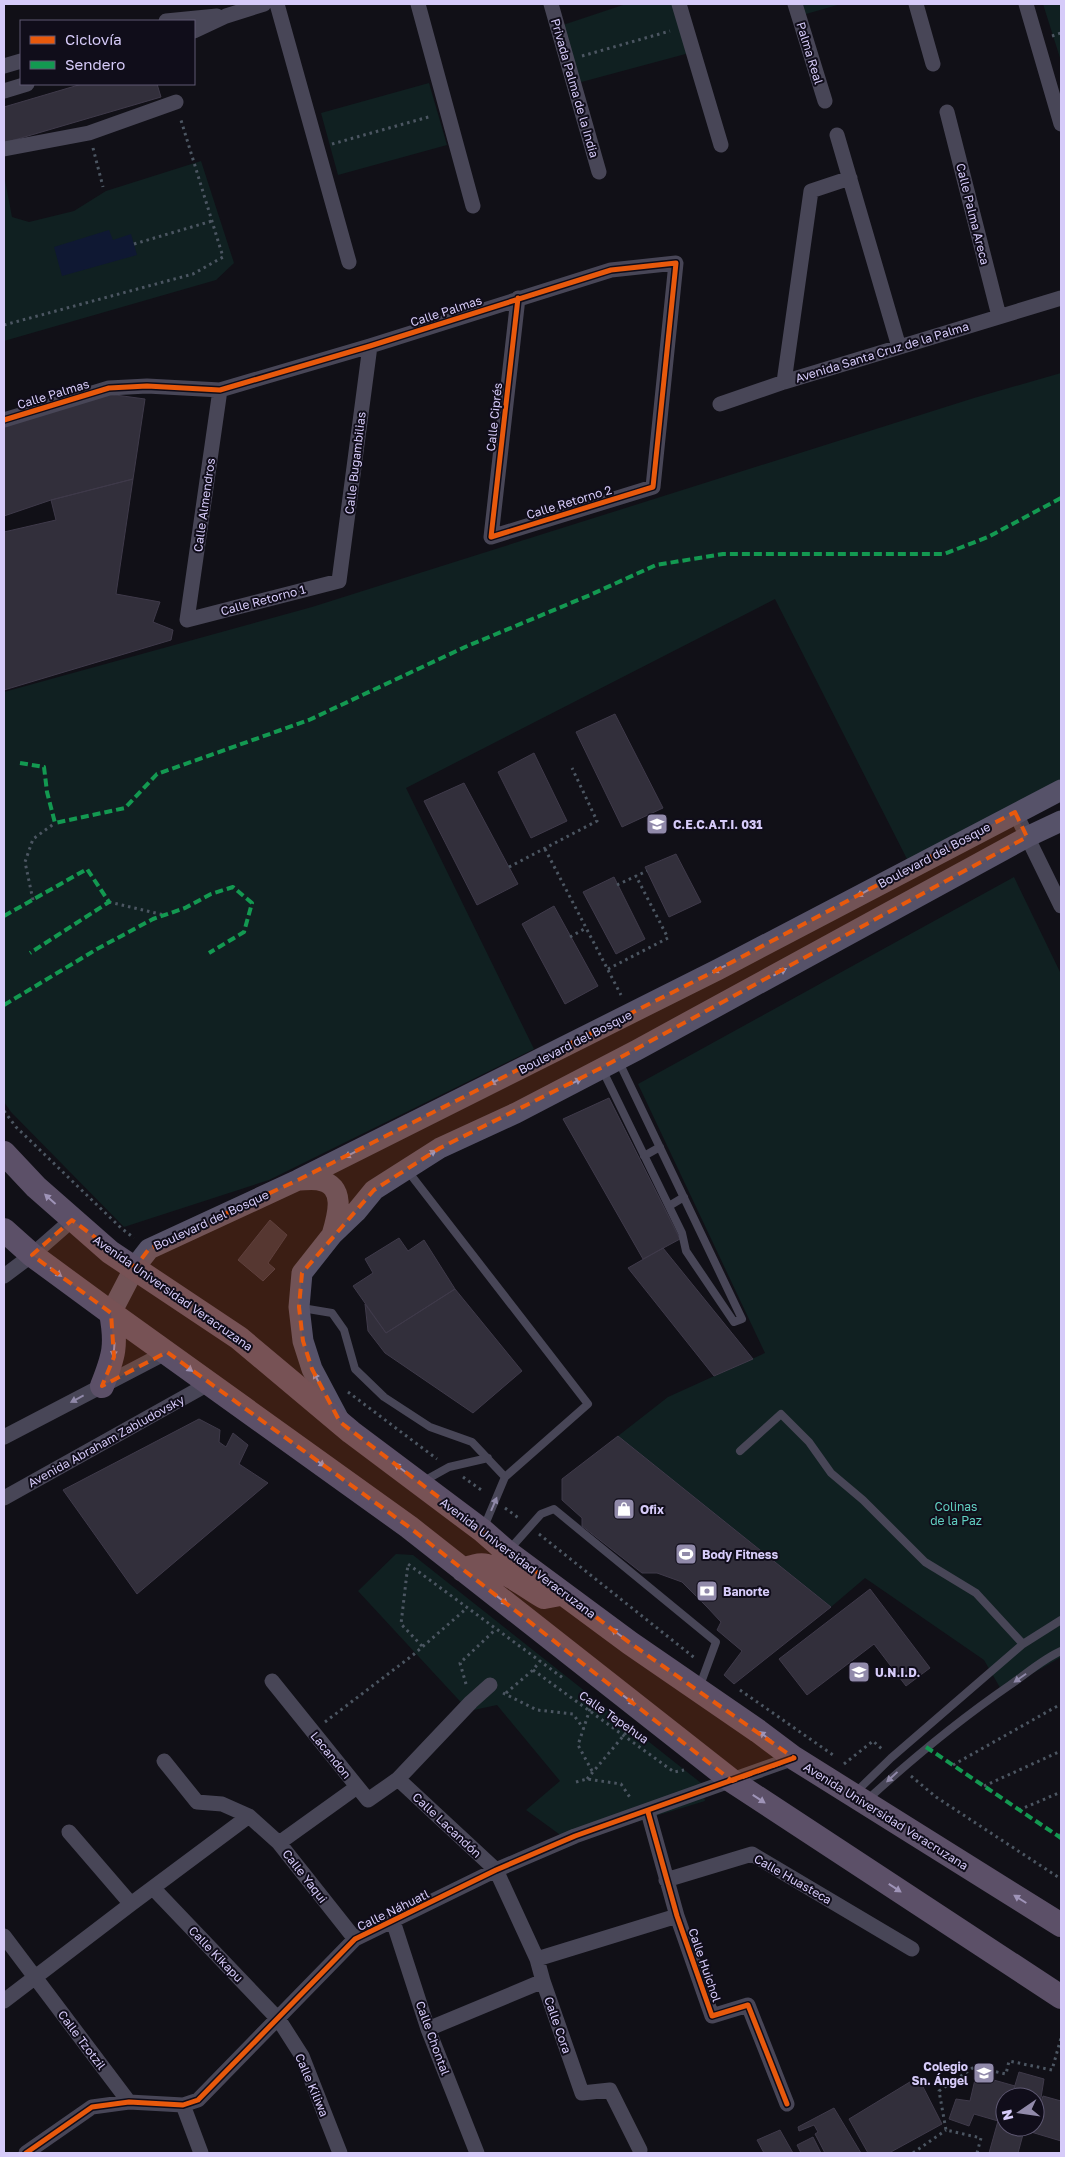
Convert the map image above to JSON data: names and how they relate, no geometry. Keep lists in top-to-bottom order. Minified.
{"streets":{"main road":["Boulevard del Bosque","Avenida Universidad Veracruzana"],"street":["Palma Real","Privada Palma de la India","Calle Palma Areca","Calle Palmas","Avenida Santa Cruz de la Palma","Calle Ciprés","Calle Bugambilias","Calle Retorno 2","Calle Almendros","Calle Retorno 1","Avenida Abraham Zabludovsky","Lacandon","Calle Lacandón","Calle Yaqui","Calle Huasteca","Calle Náhuatl","Calle Kikapu","Calle Huichol","Calle Cora","Calle Chontal","Calle Tzotzil","Calle Kiliwa"],"path":["Calle Tepehua"]},"crossings":[["Calle Palma Areca","Avenida Santa Cruz de la Palma"],["Calle Palmas","Calle Ciprés"],["Calle Palmas","Calle Bugambilias"],["Calle Palmas","Calle Retorno 2"],["Calle Palmas","Calle Almendros"],["Calle Ciprés","Calle Retorno 2"],["Calle Bugambilias","Calle Retorno 1"],["Calle Almendros","Calle Retorno 1"],["Boulevard del Bosque","Avenida Universidad Veracruzana"],["Avenida Universidad Veracruzana","Calle Náhuatl"],["Lacandon","Calle Lacandón"],["Calle Lacandón","Calle Náhuatl"],["Calle Lacandón","Calle Cora"],["Calle Yaqui","Calle Náhuatl"],["Calle Huasteca","Calle Huichol"],["Calle Náhuatl","Calle Kikapu"],["Calle Náhuatl","Calle Huichol"],["Calle Náhuatl","Calle Cora"],["Calle Náhuatl","Calle Chontal"],["Calle Náhuatl","Calle Kiliwa"],["Calle Kikapu","Calle Kiliwa"]],"parks":["Colinas de la Paz"],"places":{"school or university":["C.E.C.A.T.I. 031","U.N.I.D.","Colegio Sn. Ángel"],"shop":["Ofix"],"sports":["Body Fitness"],"bank":["Banorte"]},"legend":["Ciclovía","Sendero"],"north":"left"}
